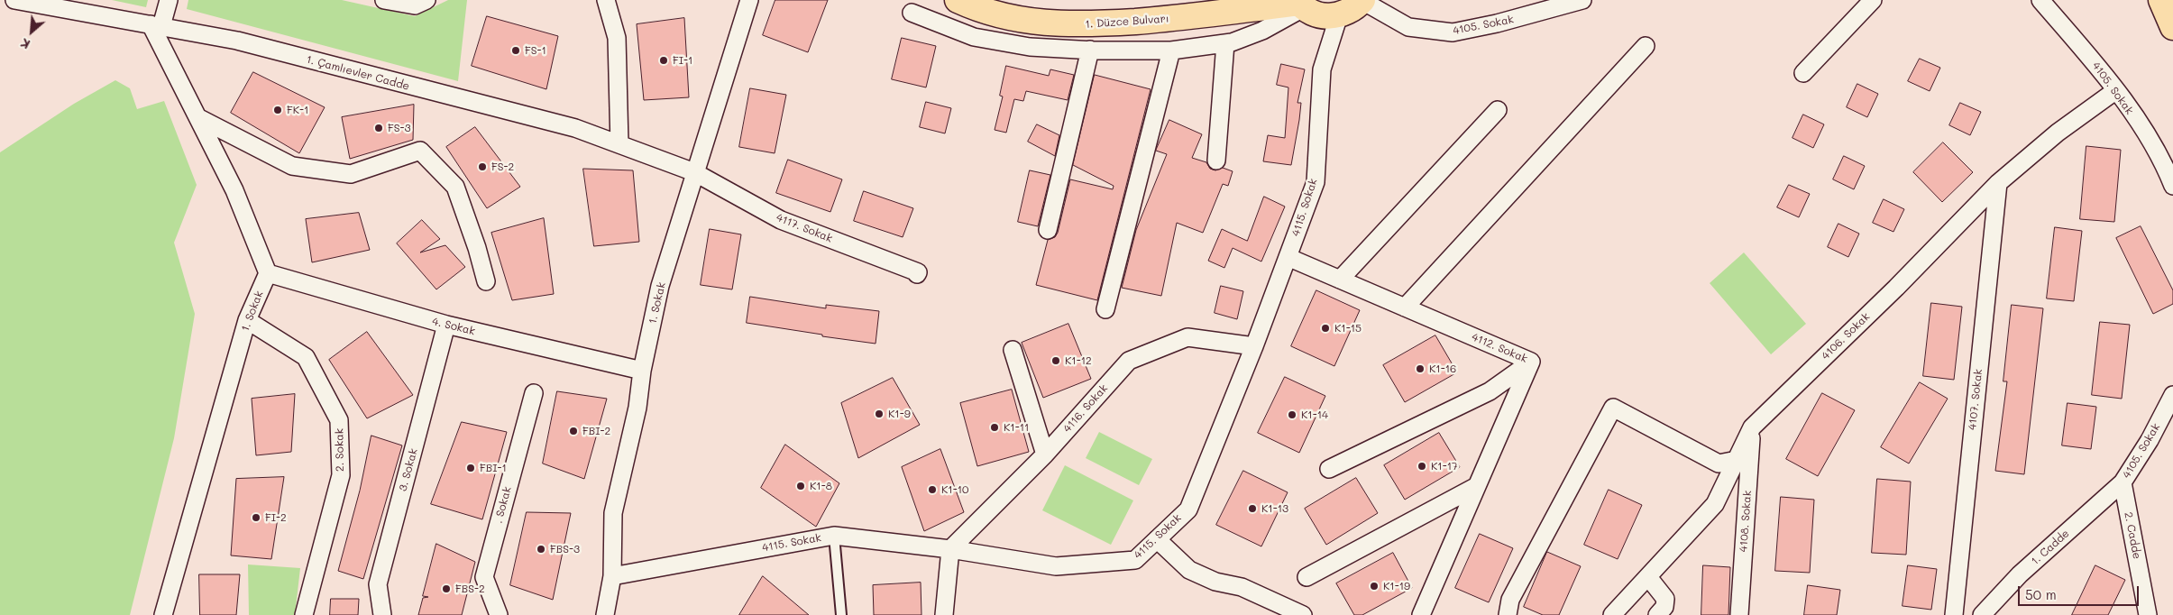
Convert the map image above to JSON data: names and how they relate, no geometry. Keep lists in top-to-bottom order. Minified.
{"streets":{"main road":["1. Düzce Bulvarı"],"street":["4105. Sokak","1. Çamlıevler Cadde","4115. Sokak","4117. Sokak","1. Sokak","4. Sokak","4106. Sokak","4112. Sokak","4107. Sokak","4116. Sokak","2. Sokak","3. Sokak",". Sokak","4108. Sokak","2. Cadde","1. Cadde"]},"crossings":[["4105. Sokak","4106. Sokak"],["4105. Sokak","2. Cadde"],["4105. Sokak","1. Cadde"],["1. Çamlıevler Cadde","4117. Sokak"],["1. Çamlıevler Cadde","1. Sokak"],["4115. Sokak","1. Sokak"],["4115. Sokak","4112. Sokak"],["4115. Sokak","4116. Sokak"],["4117. Sokak","1. Sokak"],["1. Sokak","4. Sokak"],["1. Sokak","2. Sokak"],["4. Sokak","3. Sokak"],["4106. Sokak","4107. Sokak"],["4106. Sokak","4108. Sokak"],["2. Cadde","1. Cadde"]],"places":["FS-1","FI-1","FK-1","FS-3","FS-2","K1-15","K1-12","K1-16","K1-9","K1-14","K1-11","FBI-2","K1-17","FBI-1","K1-8","K1-10","K1-13","FI-2","FBS-3","K1-19","FBS-2"],"scale_bar":"50 m","north":"bottom left"}
